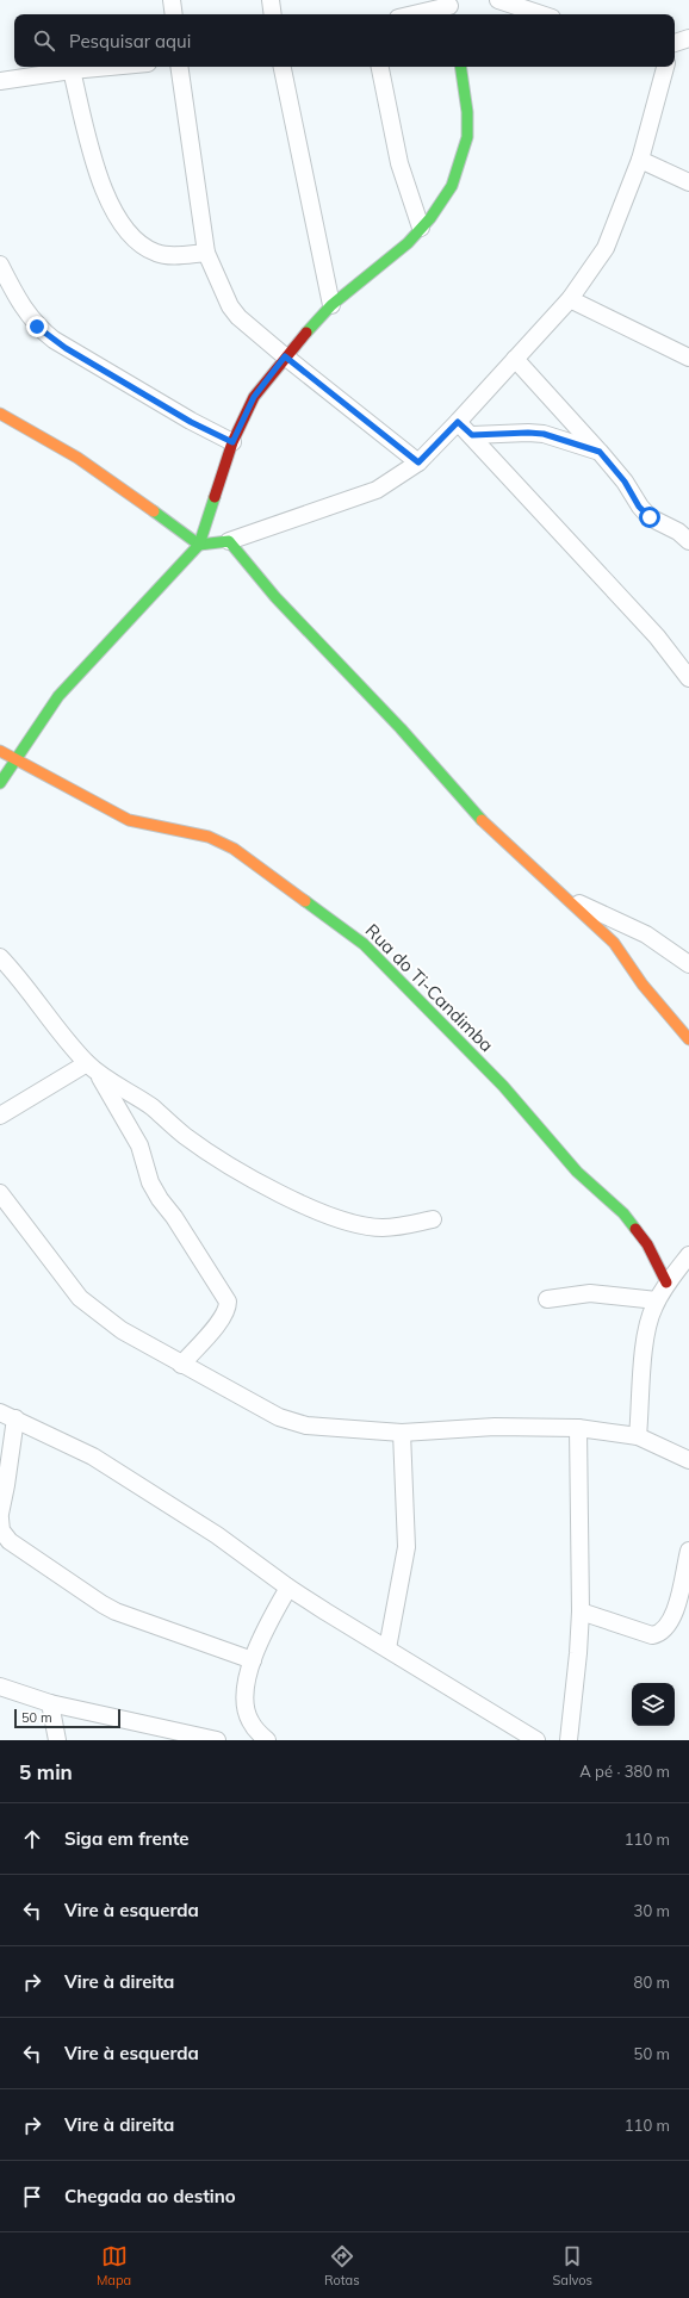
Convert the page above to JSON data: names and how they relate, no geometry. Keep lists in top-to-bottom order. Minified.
{"streets":{"street":["Rua do Ti-Candimba"]},"scale_bar":"50 m","page":{"search":"Pesquisar aqui","scale":"50 m","heading":["5 min","A pé · 380 m"],"list":[["Siga em frente","110 m"],["Vire à esquerda","30 m"],["Vire à direita","80 m"],["Vire à esquerda","50 m"],["Vire à direita","110 m"],"Chegada ao destino"],"nav":["Mapa","Rotas","Salvos"]}}
